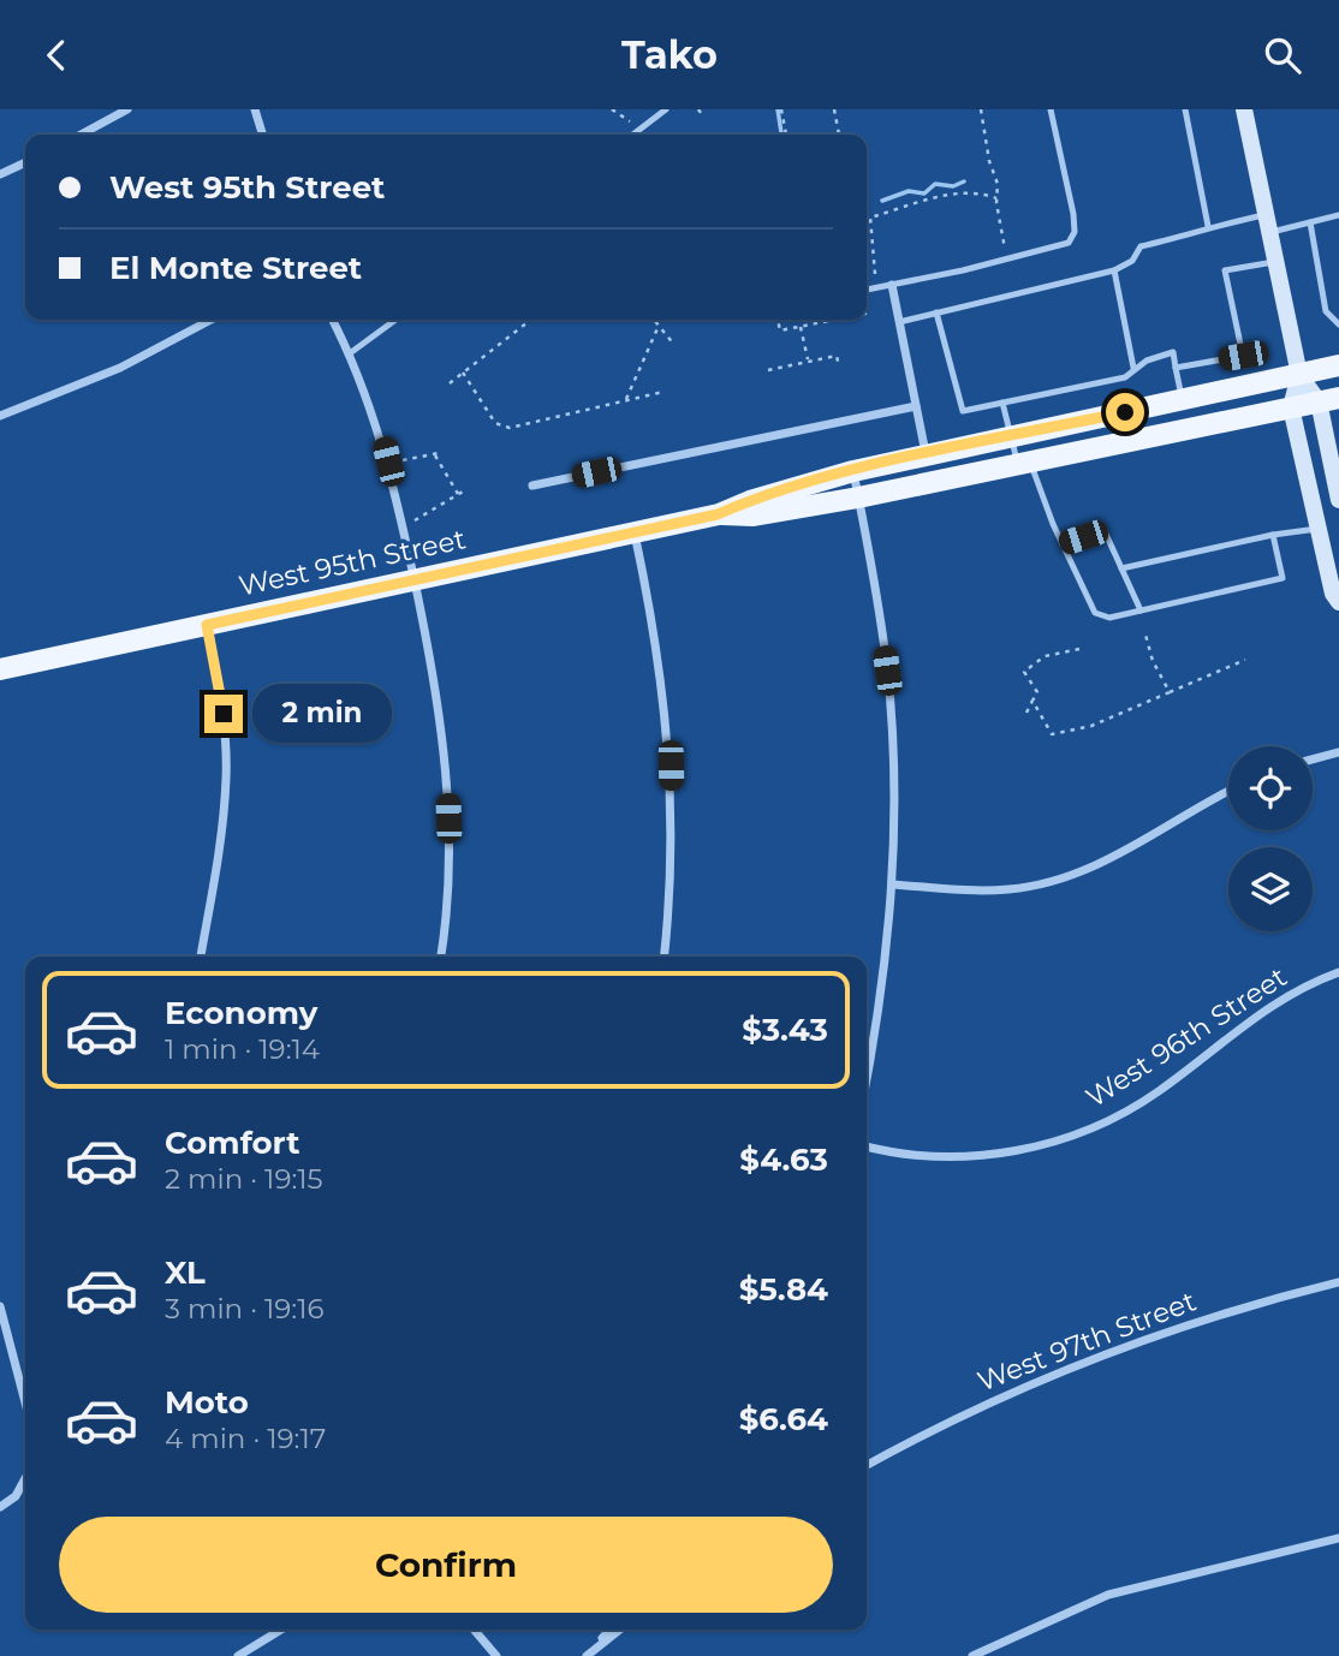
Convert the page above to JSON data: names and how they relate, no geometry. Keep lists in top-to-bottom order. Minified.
{"streets":{"main road":["West 95th Street"],"street":["West 96th Street","West 97th Street"]},"page":{"header":"Tako","banner":["West 95th Street","El Monte Street"],"bubble":"2 min","list":[{"name":"Economy","note":"1 min · 19:14","value":"$3.43"},{"name":"Comfort","note":"2 min · 19:15","value":"$4.63"},{"name":"XL","note":"3 min · 19:16","value":"$5.84"},{"name":"Moto","note":"4 min · 19:17","value":"$6.64"}],"buttons":"Confirm"}}
